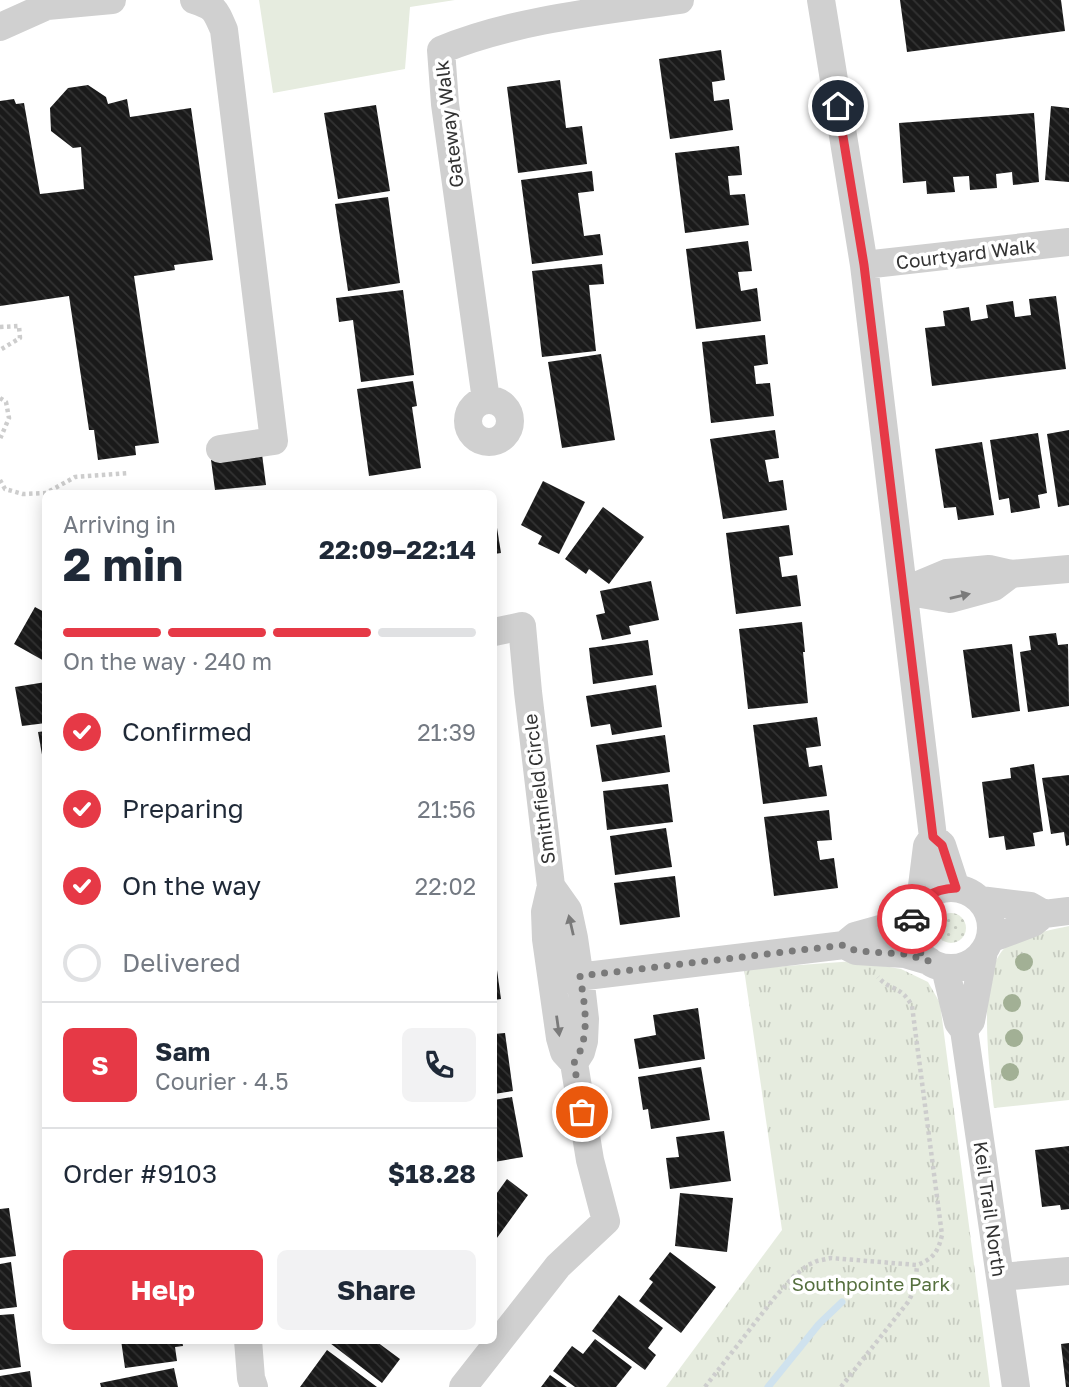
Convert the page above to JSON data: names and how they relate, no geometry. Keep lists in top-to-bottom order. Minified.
{"streets":{"street":["Gateway Walk","Courtyard Walk","Smithfield Circle","Keil Trail North"]},"parks":["Southpointe Park"],"page":{"heading":["2 min","Arriving in","22:09–22:14"],"panel":["Sam","Courier · 4.5","Order #9103","$18.28"],"bar":"On the way · 240 m","list":[["Confirmed","21:39"],["Preparing","21:56"],["On the way","22:02"],"Delivered"],"round":"S","buttons":["Help","Share"]}}
